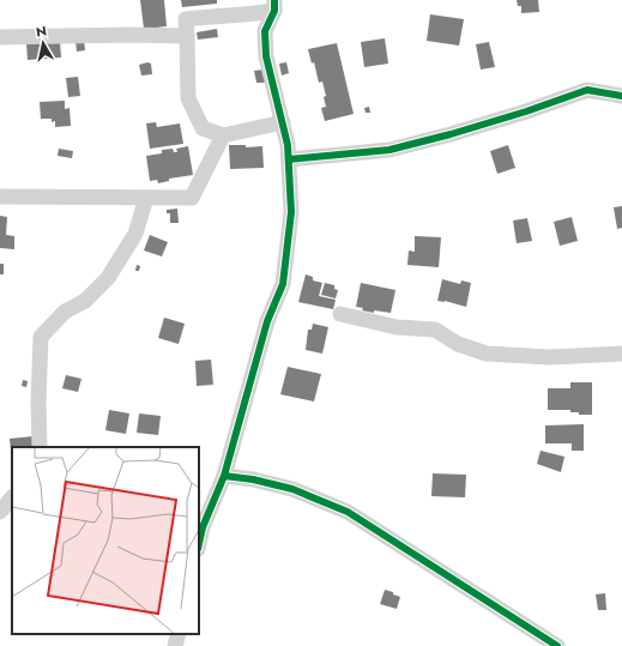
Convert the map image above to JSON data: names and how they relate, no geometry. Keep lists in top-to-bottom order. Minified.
{"north":"top"}
